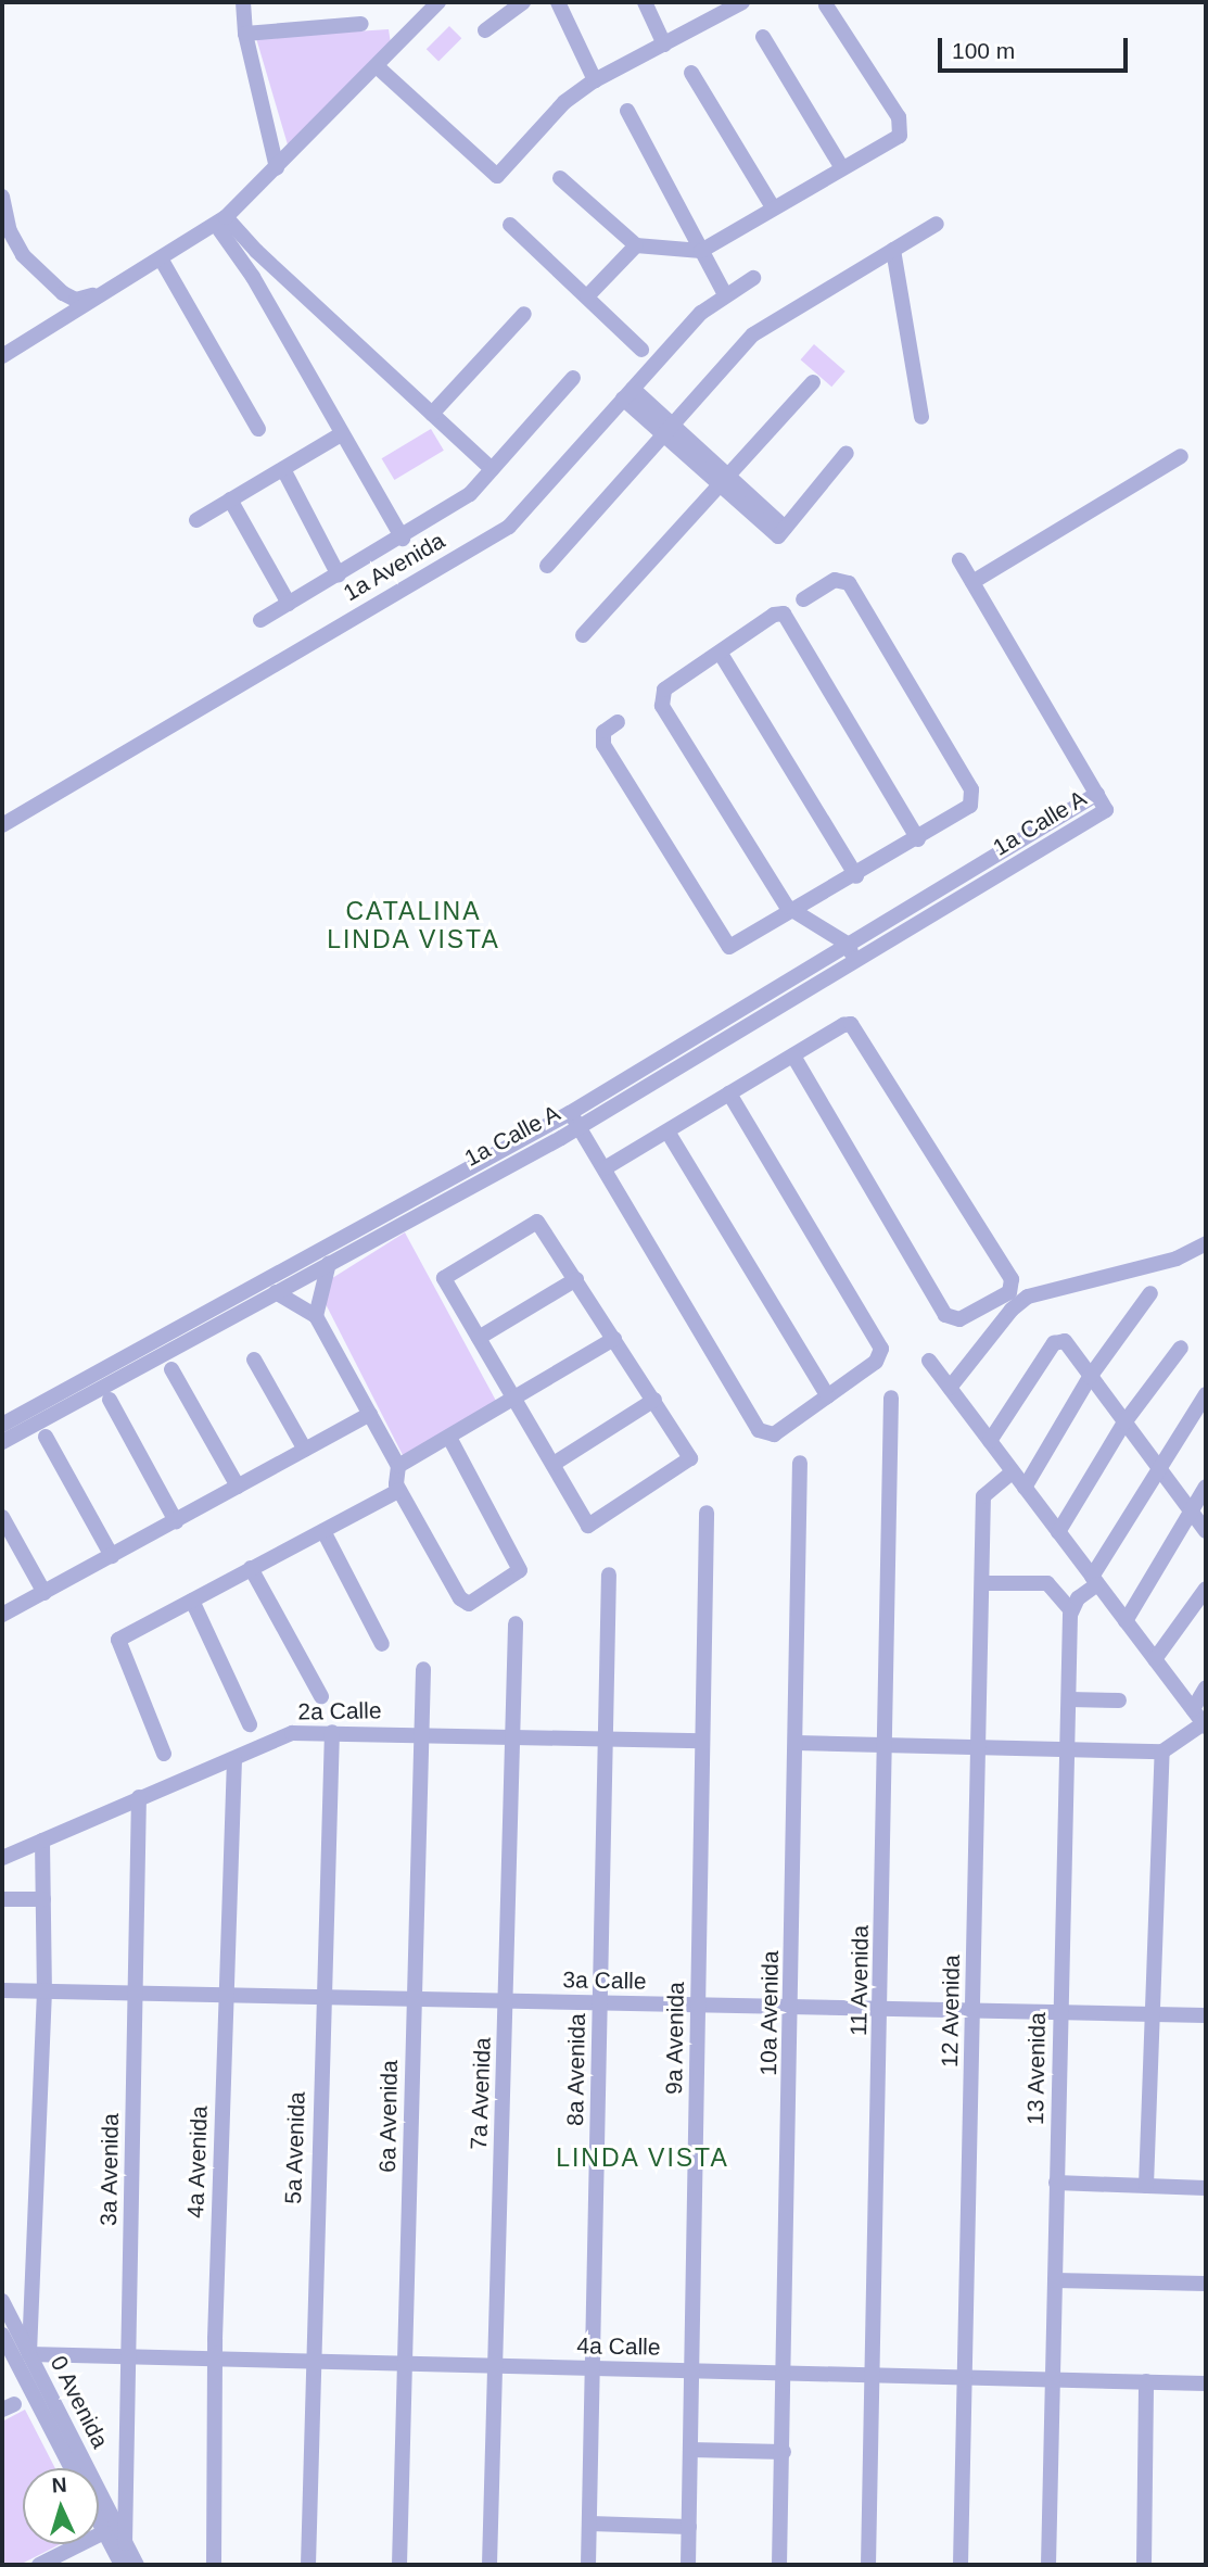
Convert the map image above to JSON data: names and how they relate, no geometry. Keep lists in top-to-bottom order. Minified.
{"streets":{"street":["1a Avenida","1a Calle A","2a Calle","3a Calle","11 Avenida","12 Avenida","10a Avenida","9a Avenida","13 Avenida","8a Avenida","7a Avenida","6a Avenida","5a Avenida","4a Avenida","3a Avenida","4a Calle","0 Avenida"]},"crossings":[["2a Calle","9a Avenida"],["2a Calle","8a Avenida"],["2a Calle","7a Avenida"],["2a Calle","6a Avenida"],["2a Calle","5a Avenida"],["2a Calle","4a Avenida"],["2a Calle","3a Avenida"],["3a Calle","11 Avenida"],["3a Calle","12 Avenida"],["3a Calle","10a Avenida"],["3a Calle","9a Avenida"],["3a Calle","13 Avenida"],["3a Calle","8a Avenida"],["3a Calle","7a Avenida"],["3a Calle","6a Avenida"],["3a Calle","5a Avenida"],["3a Calle","4a Avenida"],["3a Calle","3a Avenida"],["11 Avenida","4a Calle"],["12 Avenida","4a Calle"],["10a Avenida","4a Calle"],["9a Avenida","4a Calle"],["13 Avenida","4a Calle"],["8a Avenida","4a Calle"],["7a Avenida","4a Calle"],["6a Avenida","4a Calle"],["5a Avenida","4a Calle"],["4a Avenida","4a Calle"],["3a Avenida","4a Calle"],["3a Avenida","0 Avenida"],["4a Calle","0 Avenida"]],"districts":["CATALINA LINDA VISTA","LINDA VISTA"],"scale_bar":"100 m","north":"top"}
